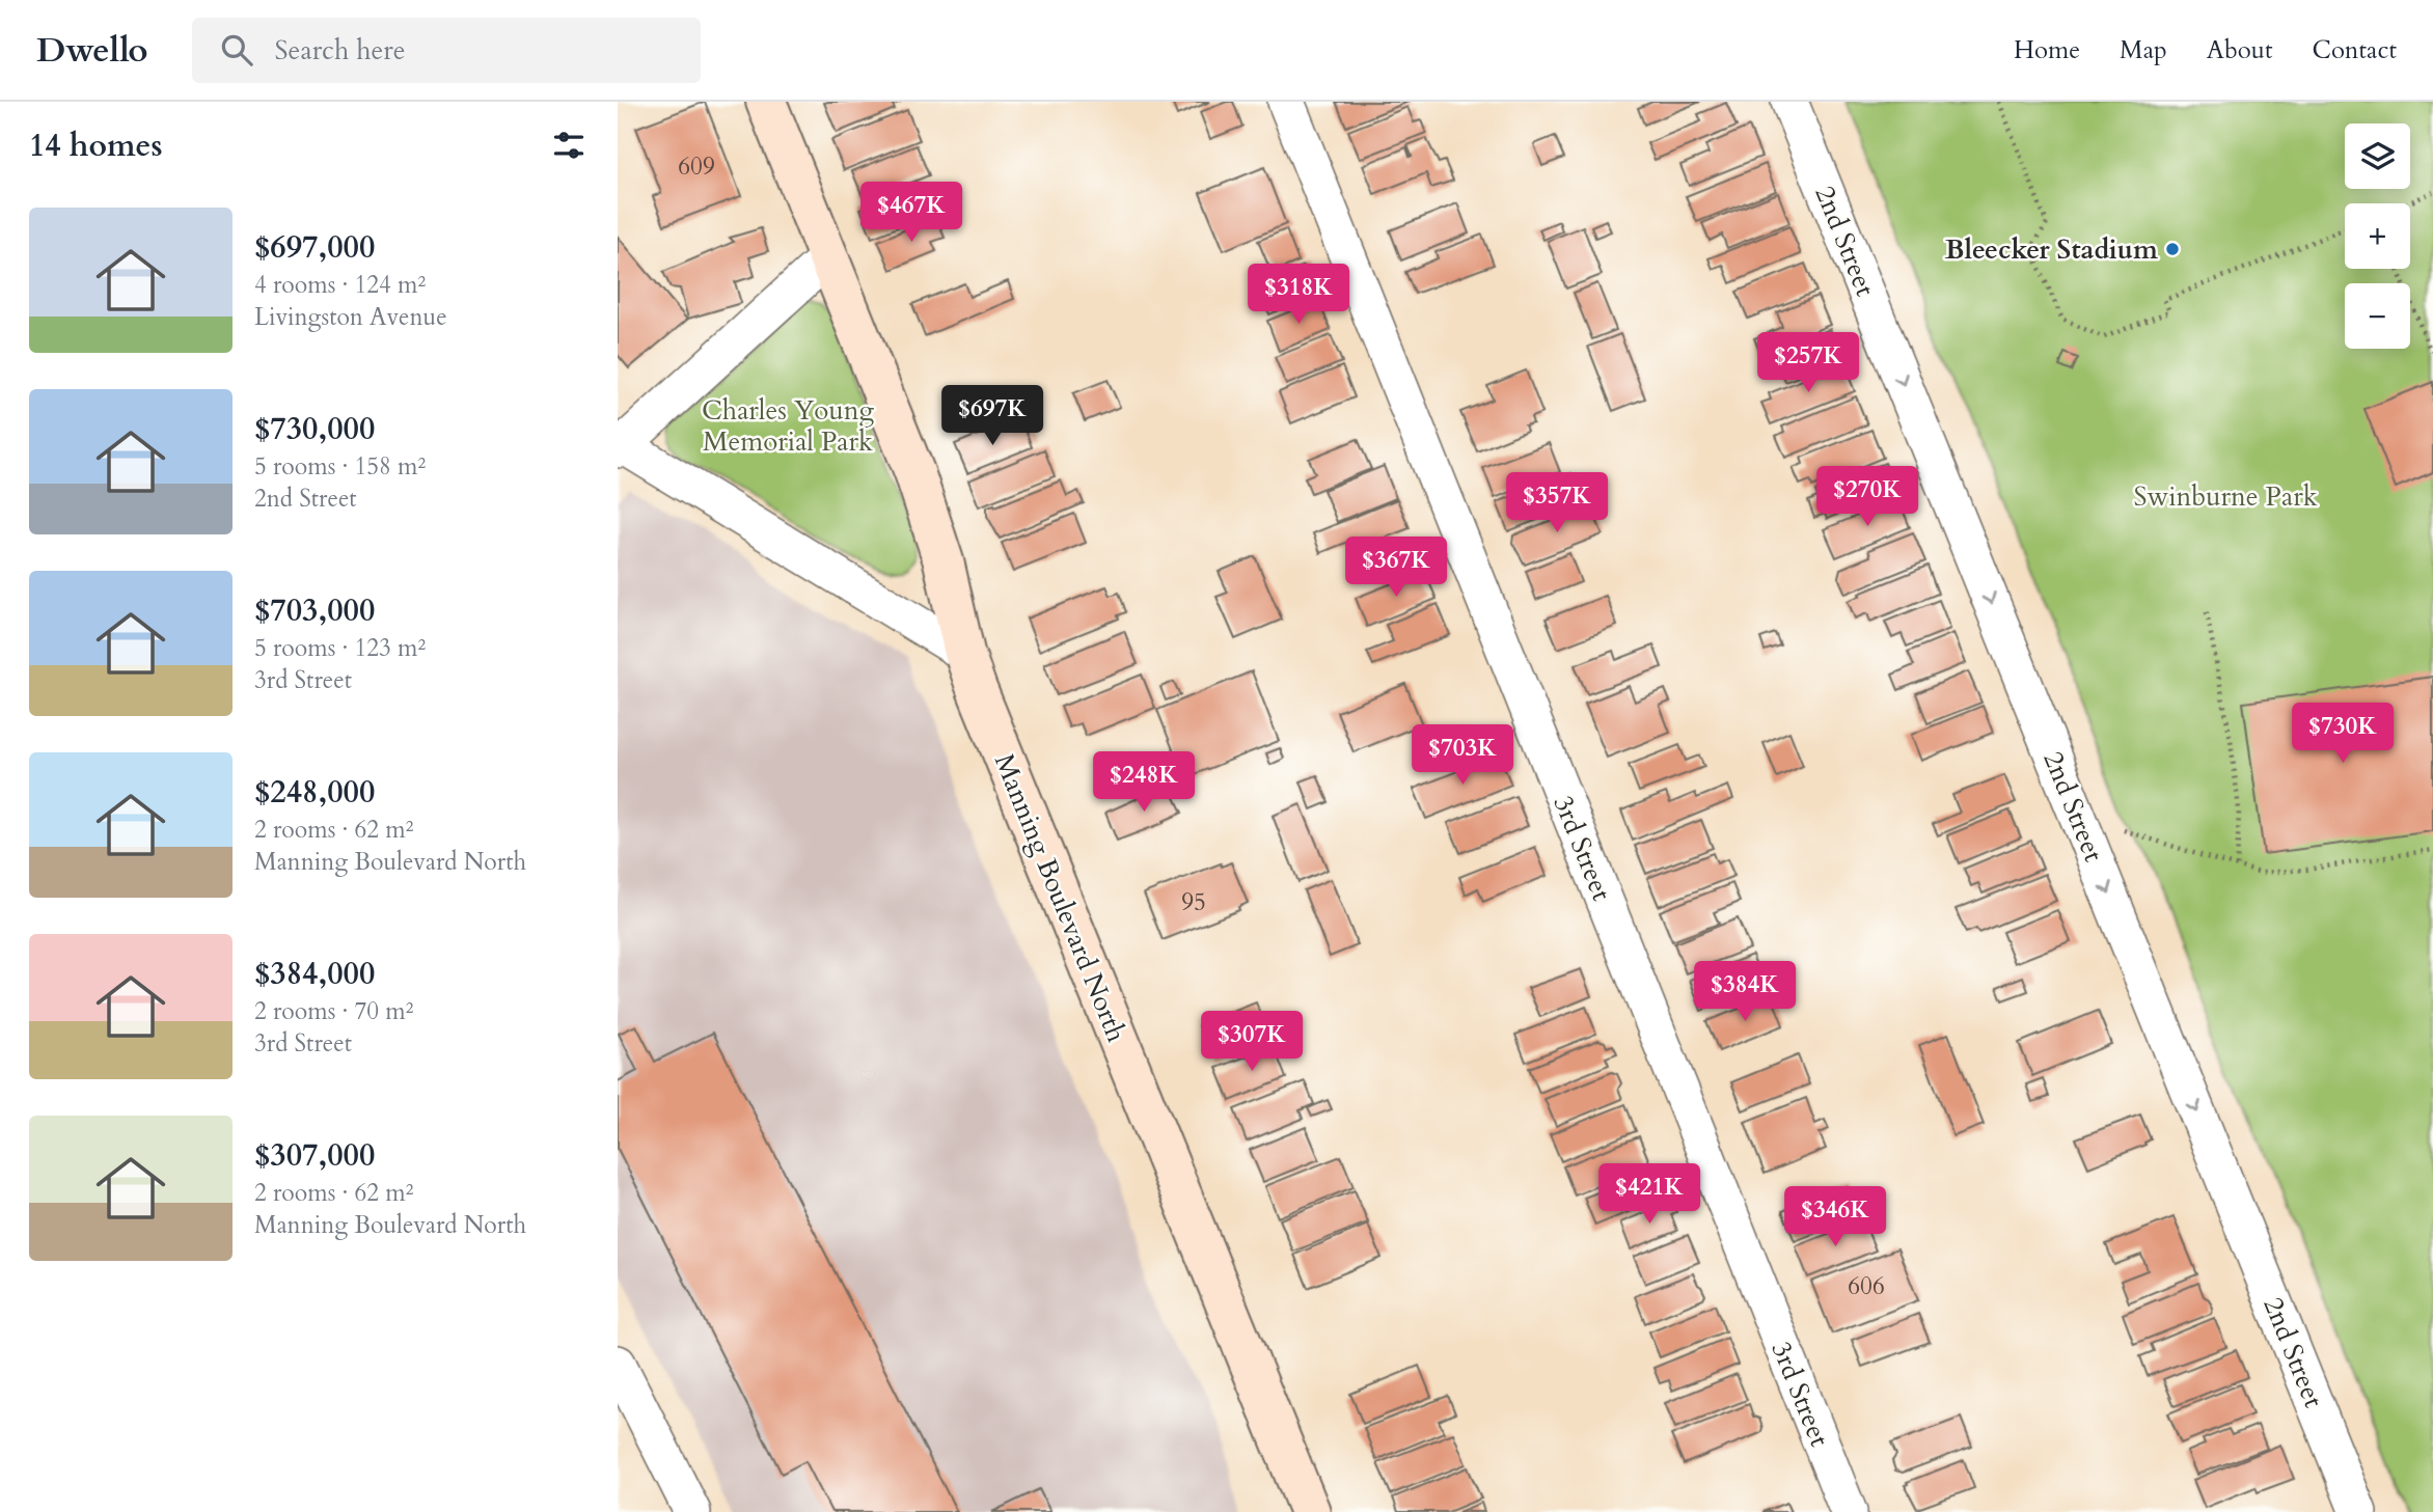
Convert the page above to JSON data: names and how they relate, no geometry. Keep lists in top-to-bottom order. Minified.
{"streets":{"street":["2nd Street","3rd Street","Manning Boulevard North"]},"one_way":["2nd Street"],"parks":["Charles Young Memorial Park","Swinburne Park"],"places":["Bleecker Stadium"],"house_numbers":["609","95","606"],"page":{"header":"Dwello","search":"Search here","nav":["Home","Map","About","Contact"],"heading":"14 homes","map_buttons":["+","−"],"price":["$467K","$318K","$257K","$697K","$270K","$357K","$367K","$730K","$703K","$248K","$384K","$307K","$421K","$346K"],"list":[{"name":"$697,000","note":"4 rooms · 124 m² · Livingston Avenue"},{"name":"$730,000","note":"5 rooms · 158 m² · 2nd Street"},{"name":"$703,000","note":"5 rooms · 123 m² · 3rd Street"},{"name":"$248,000","note":"2 rooms · 62 m² · Manning Boulevard North"},{"name":"$384,000","note":"2 rooms · 70 m² · 3rd Street"},{"name":"$307,000","note":"2 rooms · 62 m² · Manning Boulevard North"}]}}
